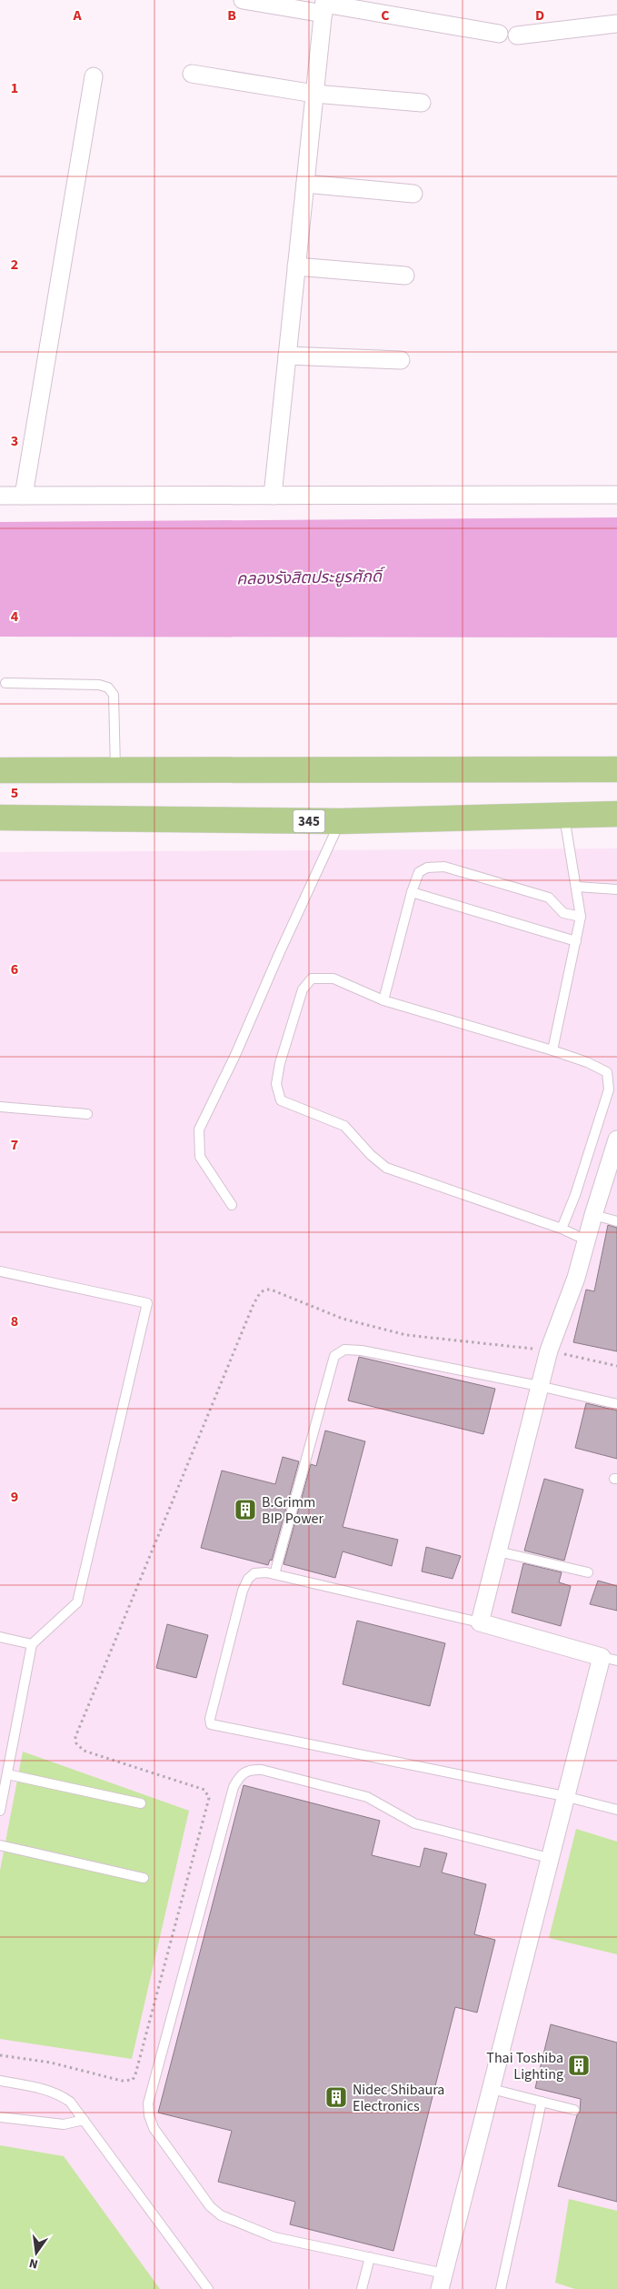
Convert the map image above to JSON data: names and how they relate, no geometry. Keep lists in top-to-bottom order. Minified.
{"streets":{"main road":["345"]},"water":["คลองรังสิตประยูรศักดิ์"],"places":{"building":["B.Grimm BIP Power","Thai Toshiba Lighting","Nidec Shibaura Electronics"]},"north":"bottom","grid":{"columns":["A","B","C","D"],"rows":["1","2","3","4","5","6","7","8","9"]}}
